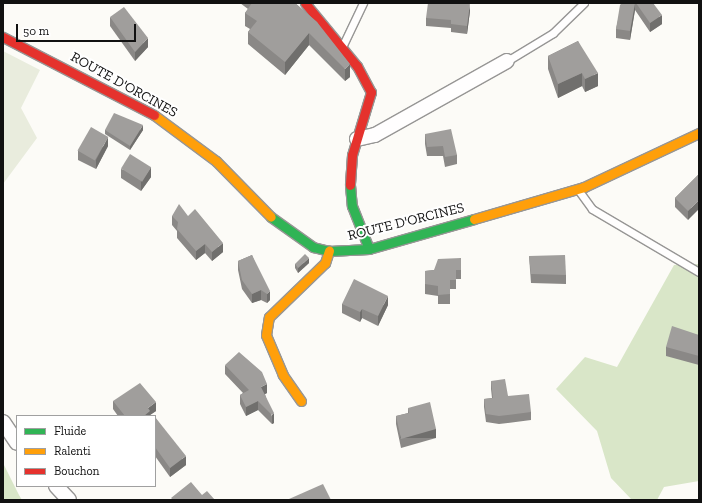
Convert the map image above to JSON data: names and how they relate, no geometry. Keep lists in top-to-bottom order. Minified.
{"streets":{"main road":["ROUTE D'ORCINES"]},"legend":["Fluide","Ralenti","Bouchon"],"scale_bar":"50 m"}
